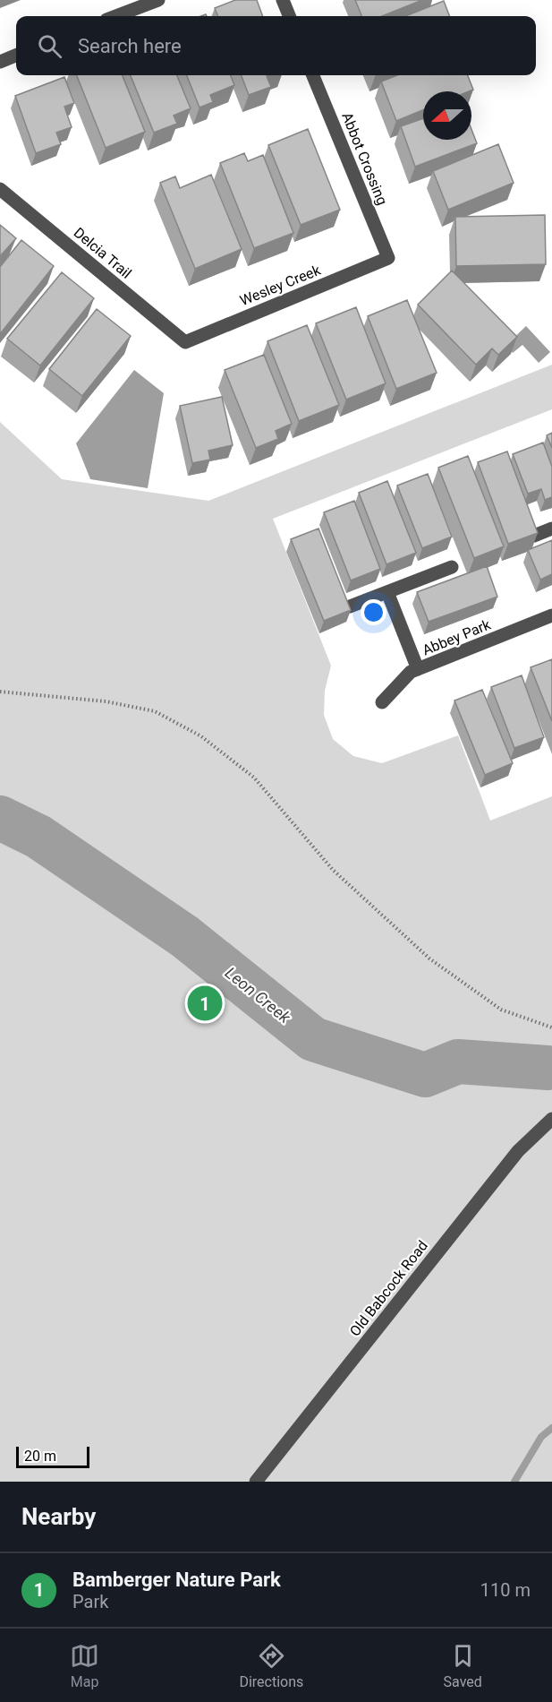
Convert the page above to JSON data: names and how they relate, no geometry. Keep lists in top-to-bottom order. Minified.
{"streets":{"street":["Abbot Crossing","Delcia Trail","Wesley Creek","Abbey Park","Old Babcock Road"]},"crossings":[["Abbot Crossing","Wesley Creek"],["Delcia Trail","Wesley Creek"]],"water":["Leon Creek"],"scale_bar":"20 m","north":"left","page":{"search":"Search here","pins":"1","scale":"20 m","heading":"Nearby","list":[{"mark":"1","name":"Bamberger Nature Park","note":"Park","value":"110 m"}],"nav":["Map","Directions","Saved"]}}
